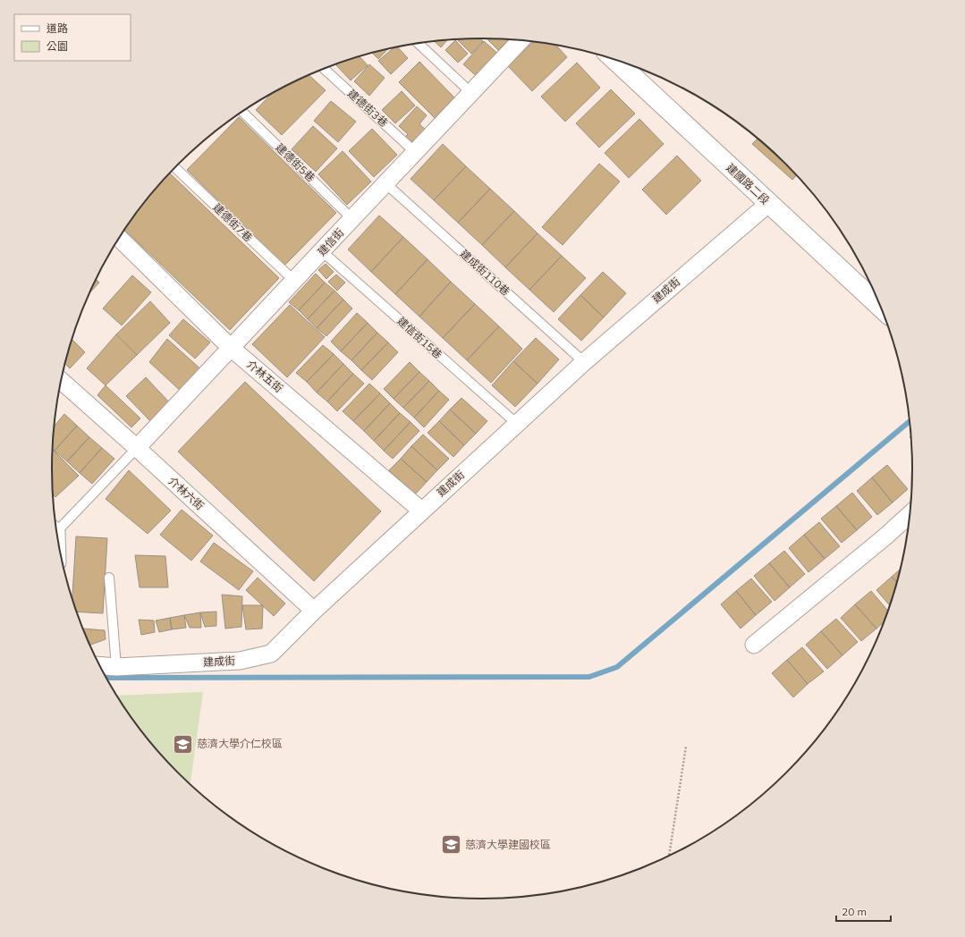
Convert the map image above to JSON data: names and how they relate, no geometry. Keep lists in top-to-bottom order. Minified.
{"streets":{"street":["建國路二段","建信街","建成街","介林五街","介林六街"],"lane":["建德街3巷","建德街5巷","建德街7巷","建成街110巷","建信街15巷"]},"crossings":[["建德街3巷","建信街"],["建德街5巷","建信街"],["建國路二段","建成街"],["建德街7巷","建信街"],["建信街","建成街110巷"],["建信街","建信街15巷"],["建信街","介林五街"],["建信街","介林六街"],["建成街110巷","建成街"],["建成街","建信街15巷"],["建成街","介林五街"],["建成街","介林六街"]],"places":{"school or university":["慈濟大學介仁校區","慈濟大學建國校區"]},"legend":["道路","公園"],"scale_bar":"20 m"}
